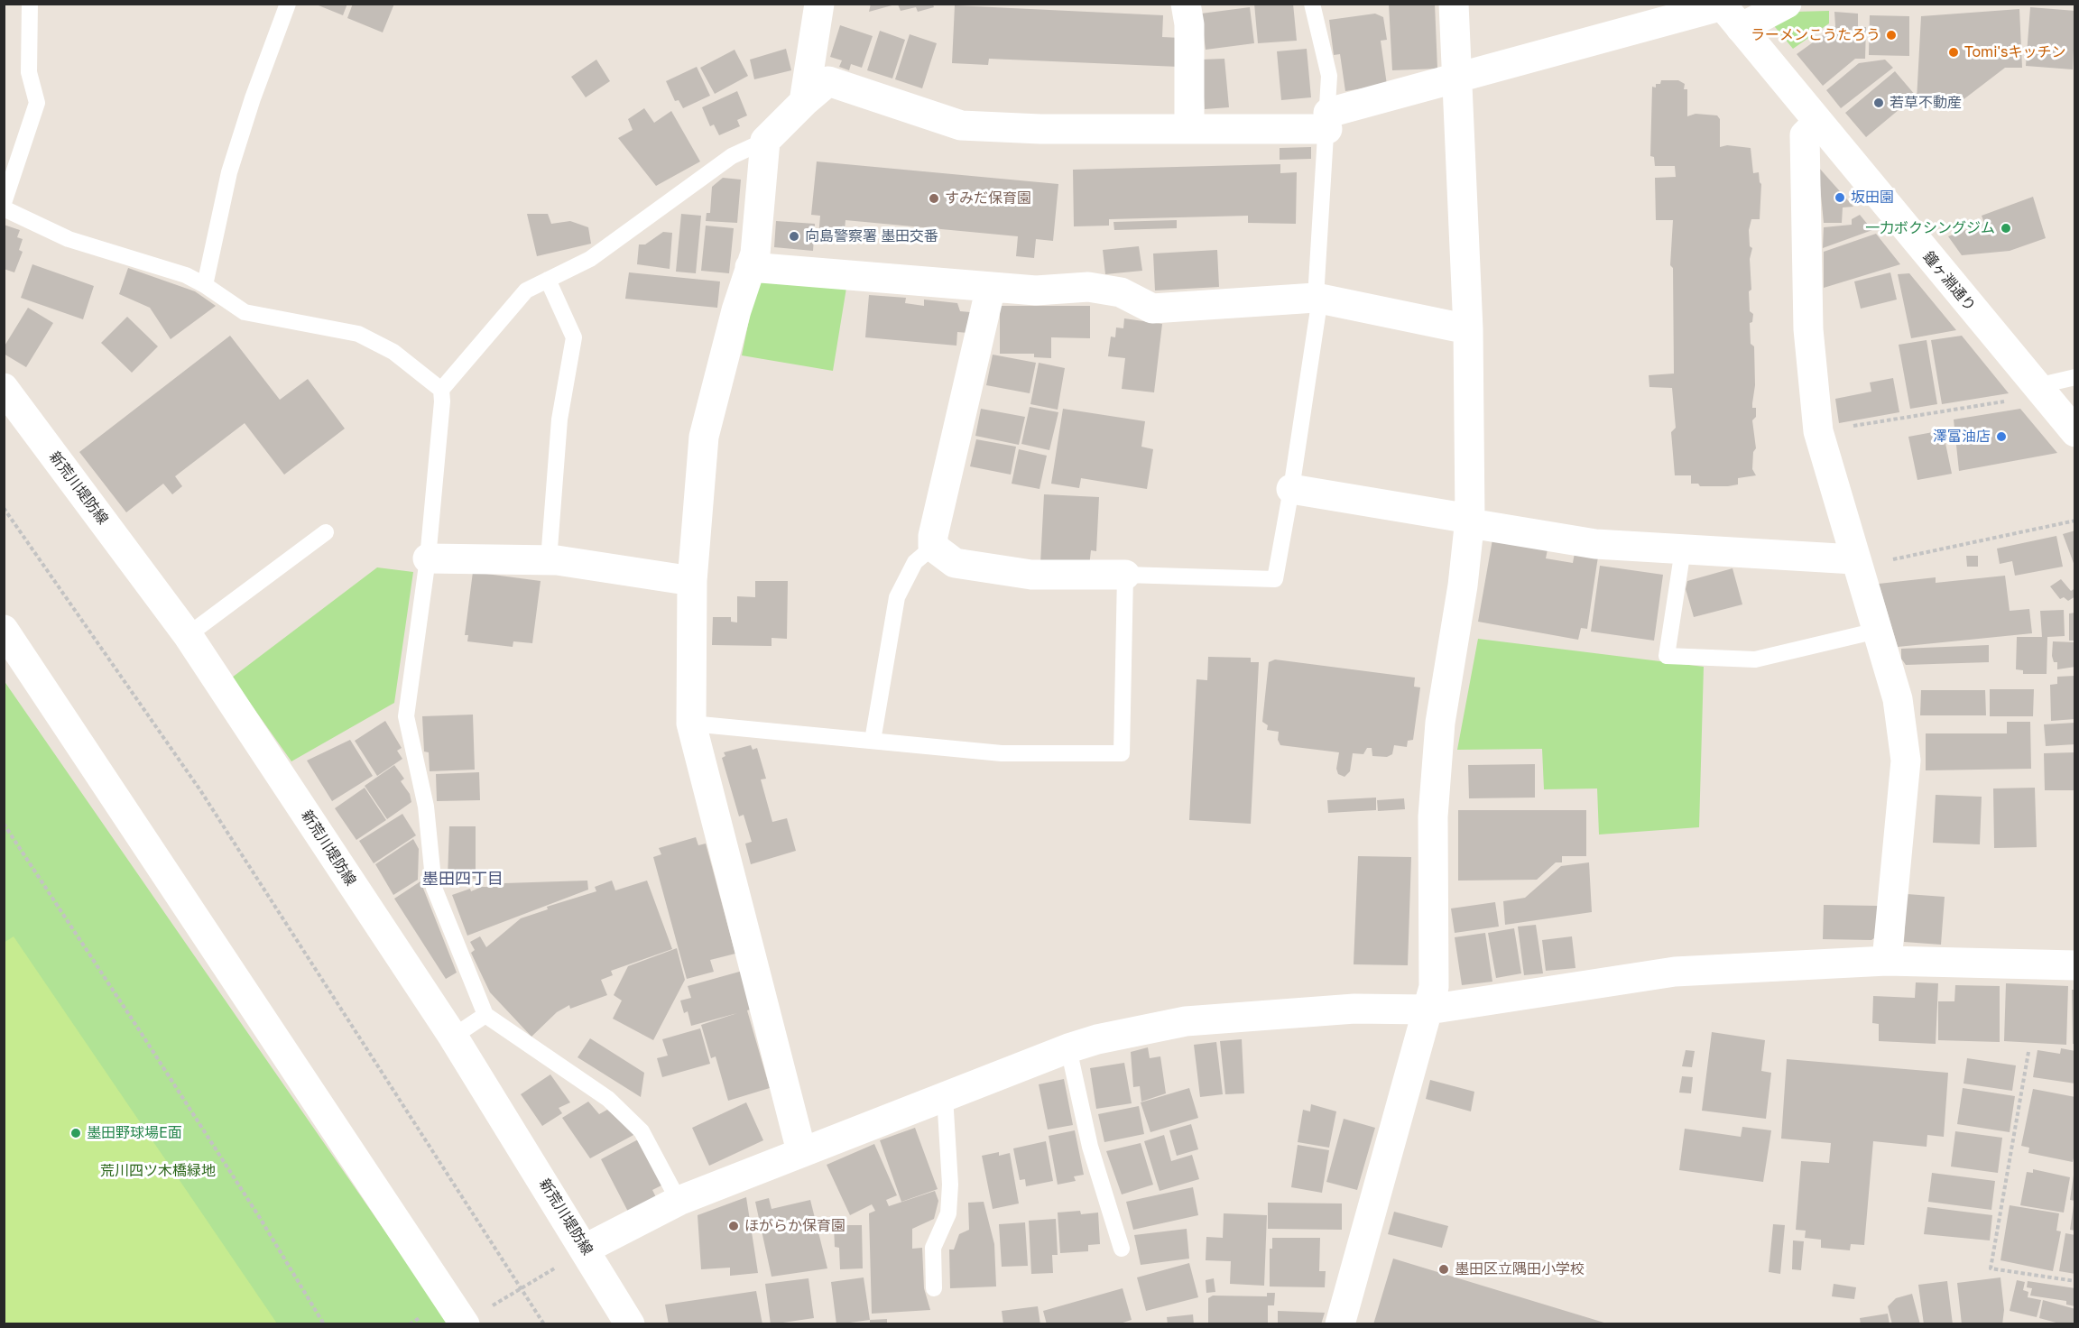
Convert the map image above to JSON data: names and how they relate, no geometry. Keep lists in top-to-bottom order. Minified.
{"streets":{"street":["鐘ヶ淵通り","新荒川堤防線"]},"districts":["墨田四丁目"],"parks":["荒川四ツ木橋緑地"],"places":["ラーメンこうたろう","Tomi'sキッチン","若草不動産","坂田園","すみだ保育園","一力ボクシングジム","向島警察署 墨田交番","澤富油店","墨田野球場E面","ほがらか保育園","墨田区立隅田小学校"]}
